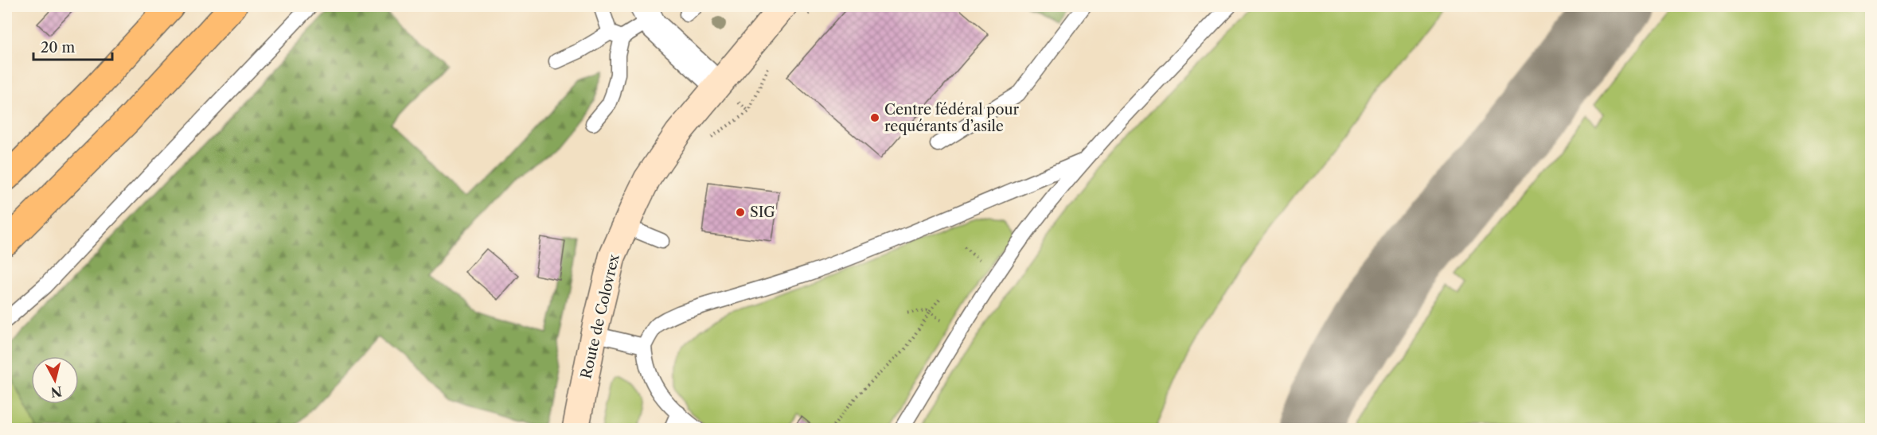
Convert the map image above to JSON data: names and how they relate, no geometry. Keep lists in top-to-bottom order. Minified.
{"streets":{"main road":["Route de Colovrex"]},"places":["Centre fédéral pour requérants d’asile","SIG"],"scale_bar":"20 m","north":"bottom"}
